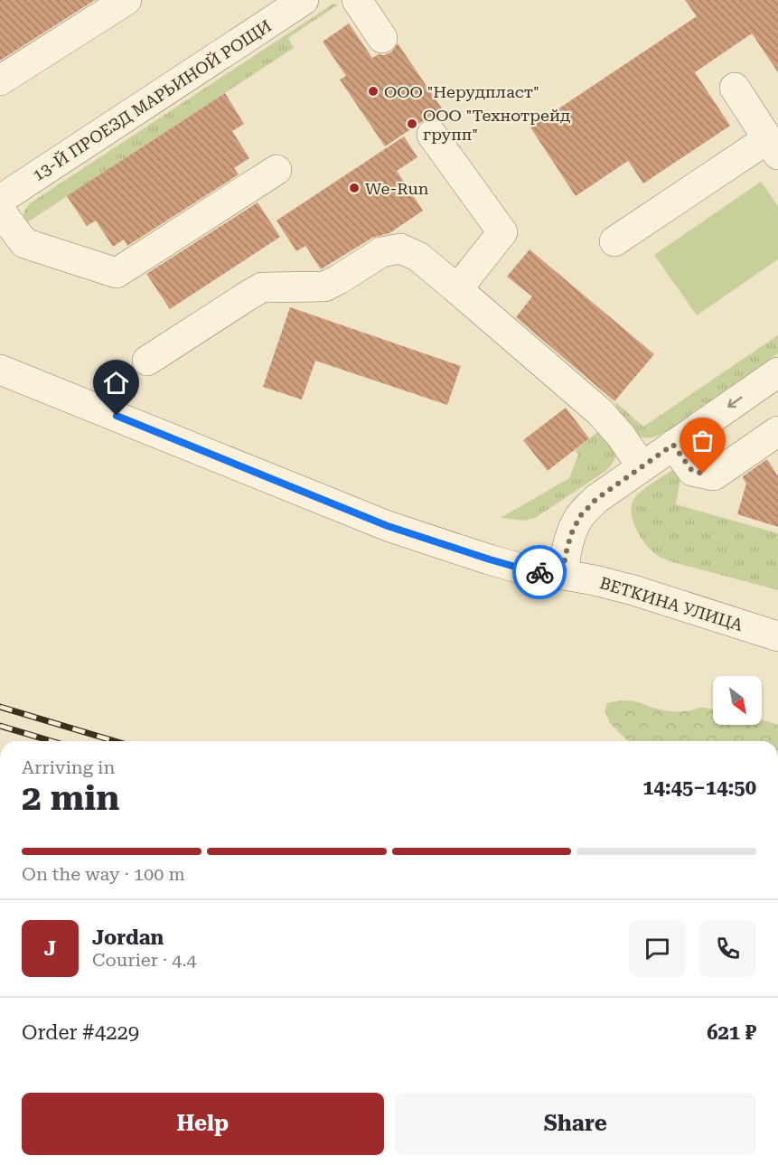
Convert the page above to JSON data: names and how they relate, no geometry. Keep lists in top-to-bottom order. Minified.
{"streets":{"street":["13-Й ПРОЕЗД МАРЬИНОЙ РОЩИ","ВЕТКИНА УЛИЦА"]},"places":["ООО \"Нерудпласт\"","ООО \"Технотрейд групп\"","We-Run"],"north":"bottom right","page":{"heading":["2 min","Arriving in","14:45–14:50"],"panel":["Jordan","Courier · 4.4","Order #4229","621 ₽"],"bar":"On the way · 100 m","round":"J","buttons":["Help","Share"]}}
